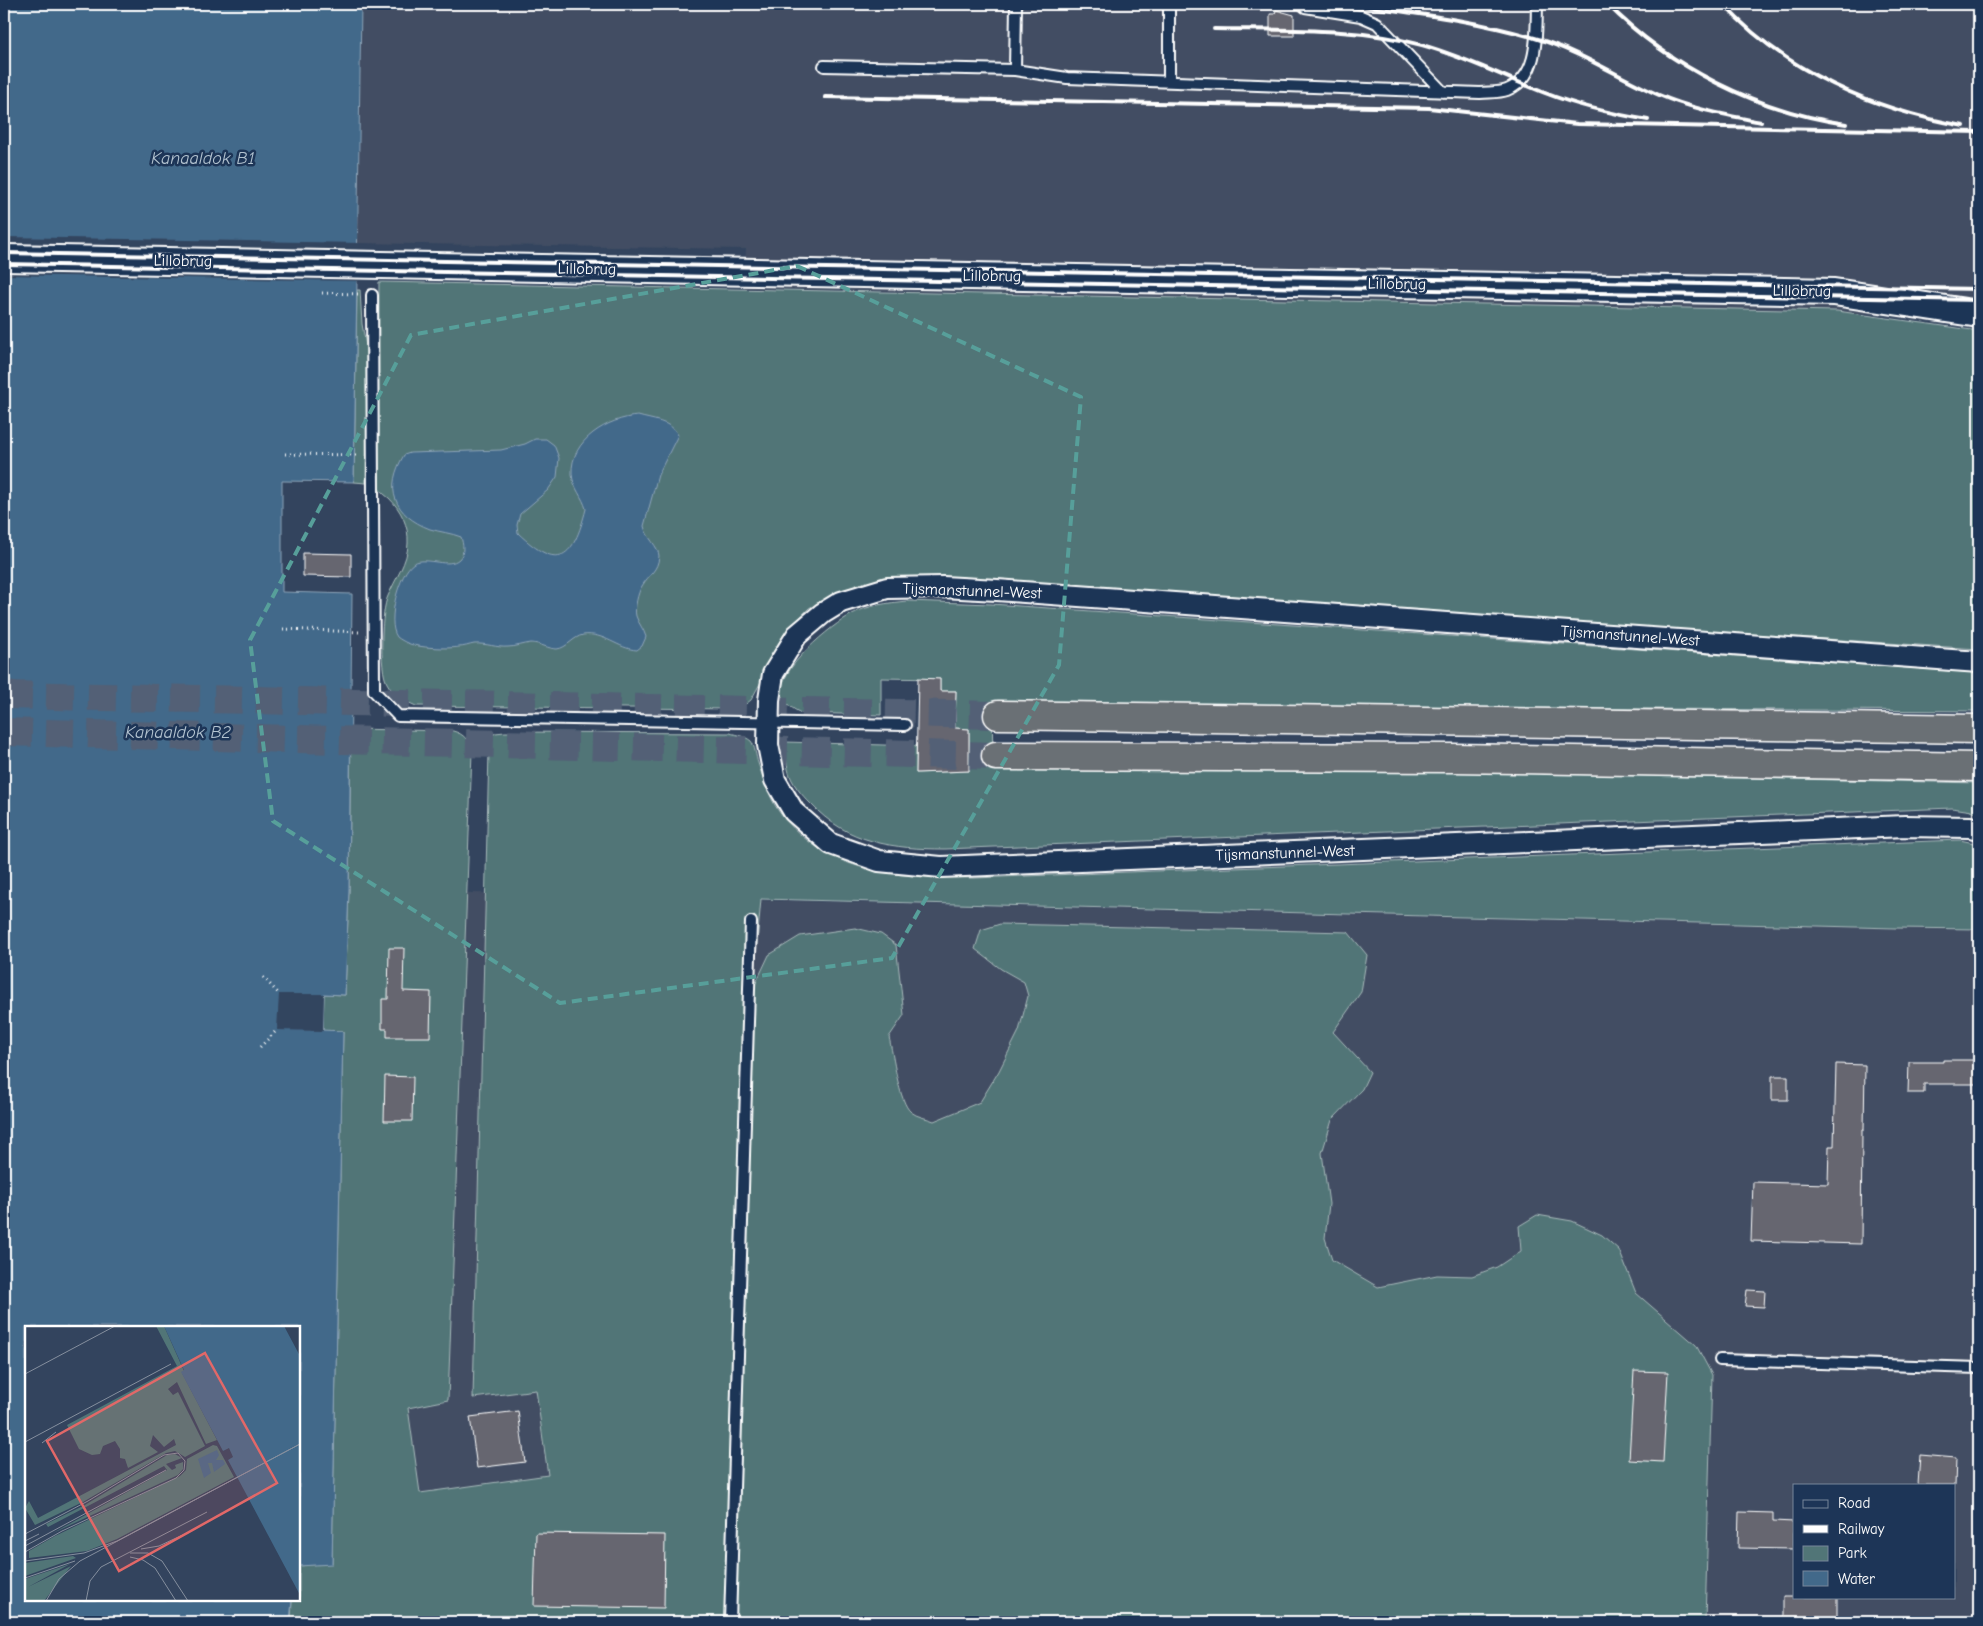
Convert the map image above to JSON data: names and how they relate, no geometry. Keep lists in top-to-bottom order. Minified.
{"streets":{"street":["Lillobrug","Tijsmanstunnel-West"]},"water":["Kanaaldok B1","Kanaaldok B2"],"legend":["Road","Railway","Park","Water"]}
